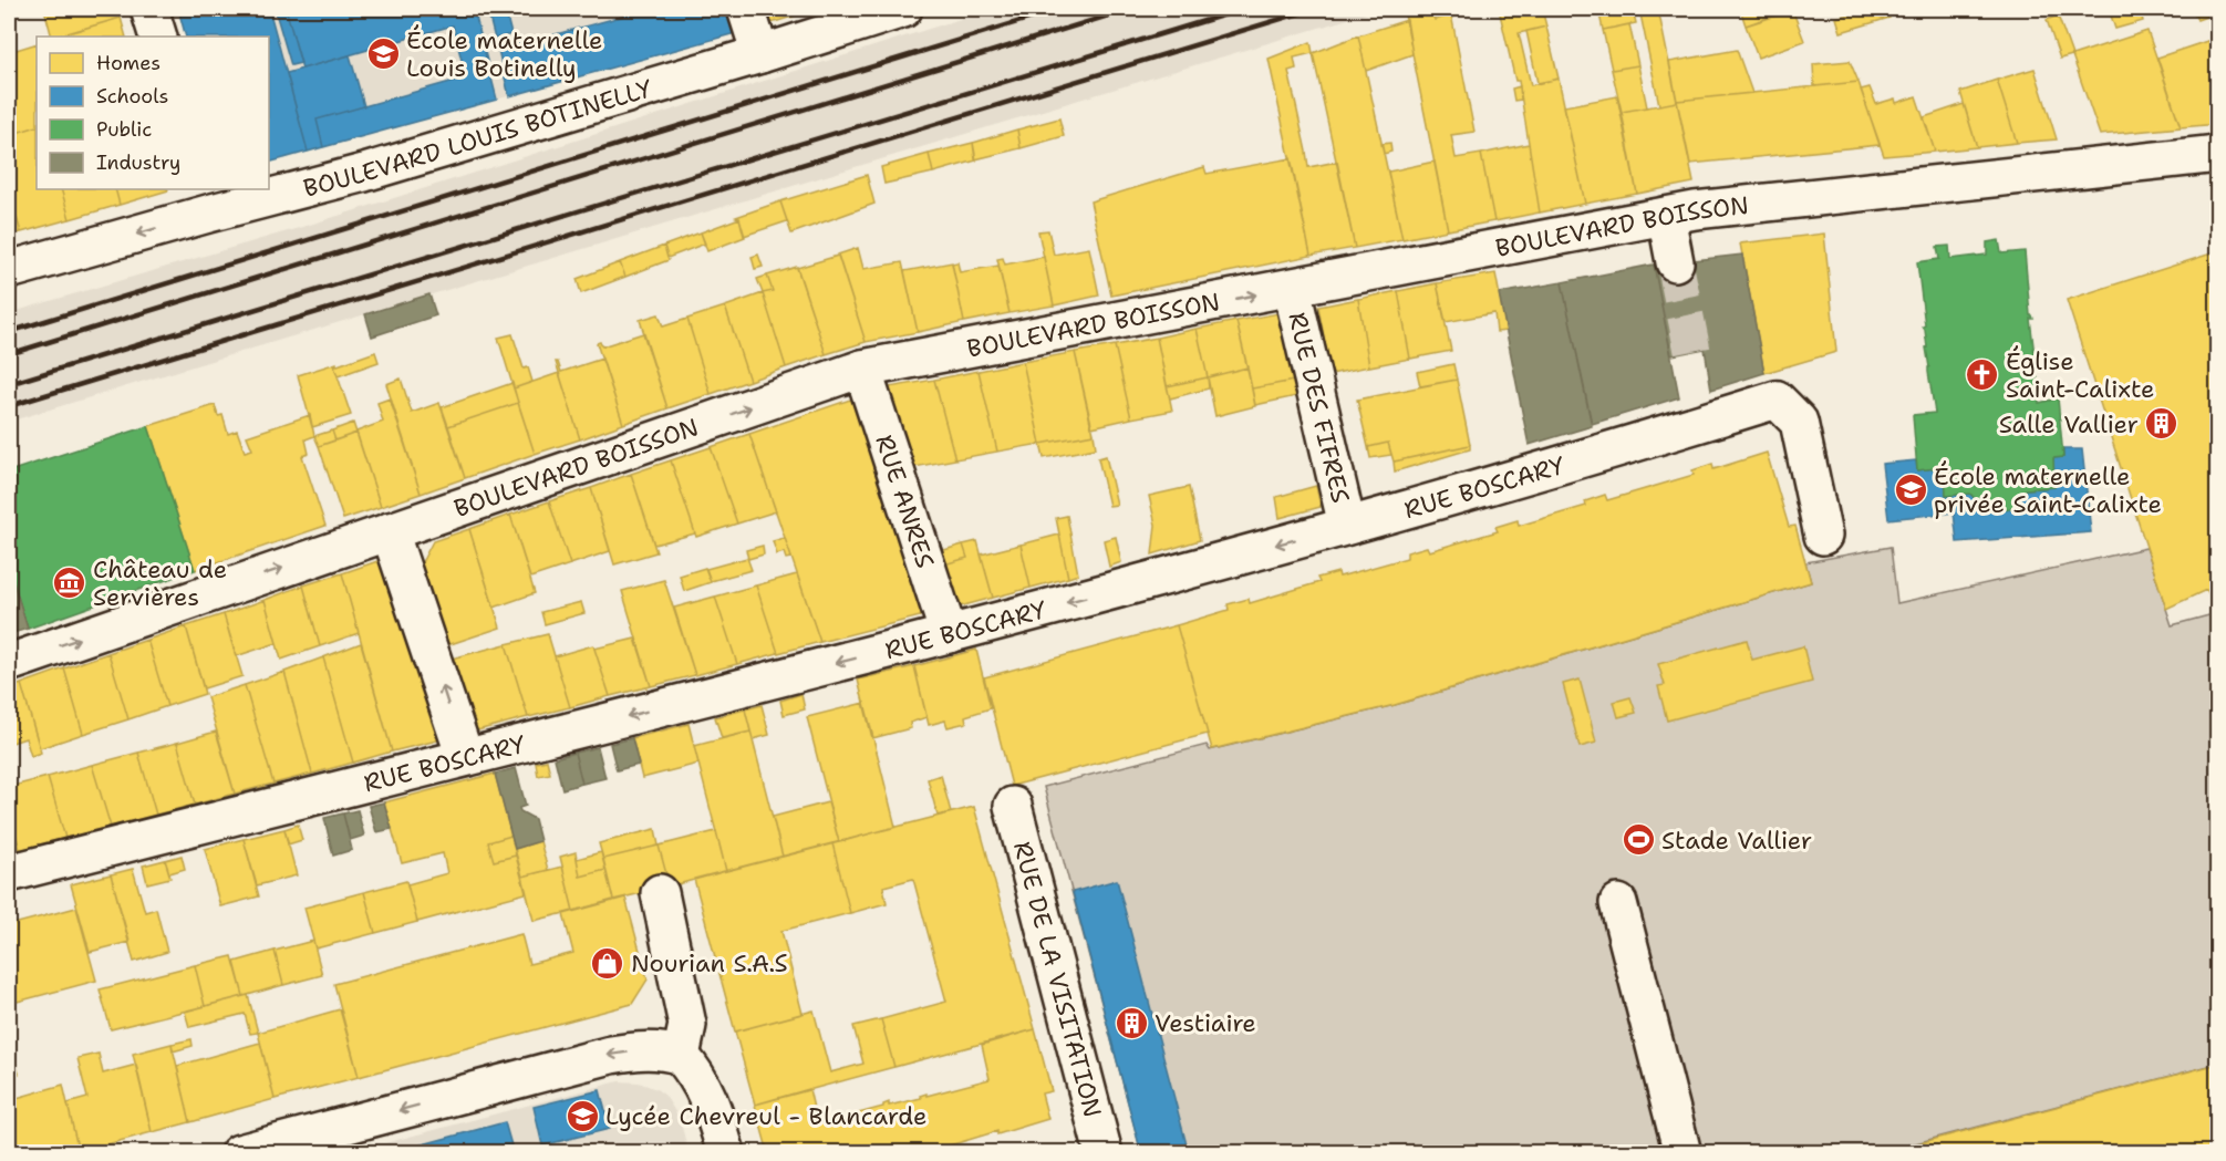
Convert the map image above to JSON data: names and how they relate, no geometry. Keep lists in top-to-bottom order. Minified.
{"streets":{"street":["BOULEVARD LOUIS BOTINELLY","BOULEVARD BOISSON","RUE DES FIFRES","RUE BOSCARY","RUE ANRES","RUE DE LA VISITATION"]},"crossings":[["BOULEVARD BOISSON","RUE DES FIFRES"],["BOULEVARD BOISSON","RUE ANRES"],["RUE DES FIFRES","RUE BOSCARY"],["RUE BOSCARY","RUE ANRES"]],"one_way":["BOULEVARD BOISSON","RUE BOSCARY"],"places":{"school or university":["École maternelle Louis Botinelly","École maternelle privée Saint-Calixte","Lycée Chevreul - Blancarde"],"church":["Église Saint-Calixte"],"building":["Salle Vallier","Vestiaire"],"museum":["Château de Servières"],"sports":["Stade Vallier"],"shop":["Nourian S.A.S"]},"legend":["Homes","Schools","Public","Industry"]}
